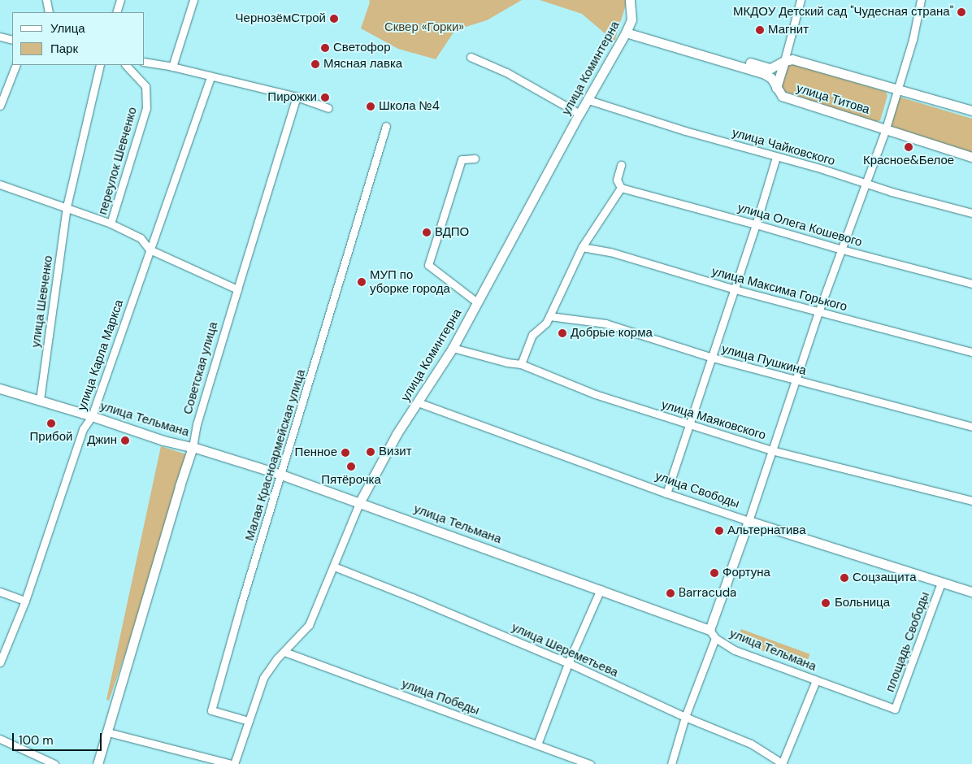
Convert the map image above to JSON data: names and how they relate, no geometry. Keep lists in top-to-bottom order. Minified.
{"streets":{"street":["улица Коминтерна","улица Титова","улица Чайковского","переулок Шевченко","улица Олега Кошевого","улица Максима Горького","улица Шевченко","улица Карла Маркса","улица Пушкина","Советская улица","улица Тельмана","улица Маяковского","Малая Красноармейская улица","улица Свободы","площадь Свободы","улица Шереметьева","улица Победы"]},"crossings":[["улица Коминтерна","улица Титова"],["улица Коминтерна","улица Чайковского"],["улица Коминтерна","улица Тельмана"],["улица Коминтерна","улица Маяковского"],["улица Коминтерна","Малая Красноармейская улица"],["улица Коминтерна","улица Свободы"],["улица Коминтерна","улица Шереметьева"],["улица Коминтерна","улица Победы"],["улица Шевченко","улица Тельмана"],["улица Карла Маркса","улица Тельмана"],["Советская улица","улица Тельмана"],["улица Тельмана","Малая Красноармейская улица"],["улица Тельмана","площадь Свободы"],["улица Свободы","площадь Свободы"]],"parks":["Сквер «Горки»"],"places":["МКДОУ Детский сад \"Чудесная страна\"","ЧернозёмСтрой","Магнит","Светофор","Мясная лавка","Пирожки","Школа №4","Красное&Белое","ВДПО","МУП по уборке города","Добрые корма","Прибой","Джин","Визит","Пенное","Пятёрочка","Альтернатива","Фортуна","Соцзащита","Barracuda","Больница"],"legend":["Улица","Парк"],"scale_bar":"100 m"}
